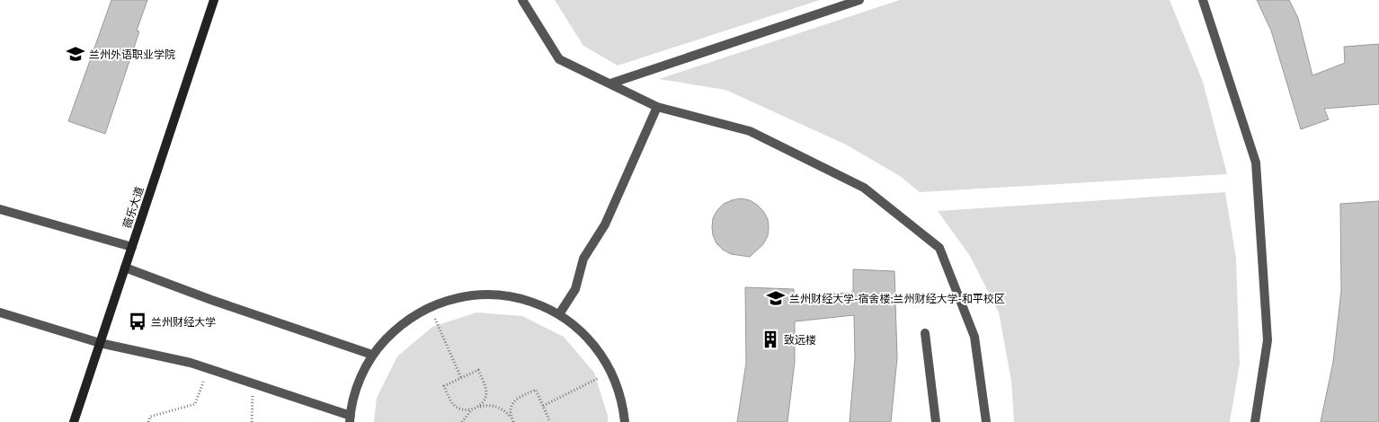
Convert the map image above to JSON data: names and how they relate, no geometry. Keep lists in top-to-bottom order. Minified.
{"streets":{"main road":["薇乐大道"]},"places":{"school or university":["兰州外语职业学院","兰州财经大学-宿舍楼;兰州财经大学-和平校区"],"bus stop":["兰州财经大学"],"building":["致远楼"]}}
